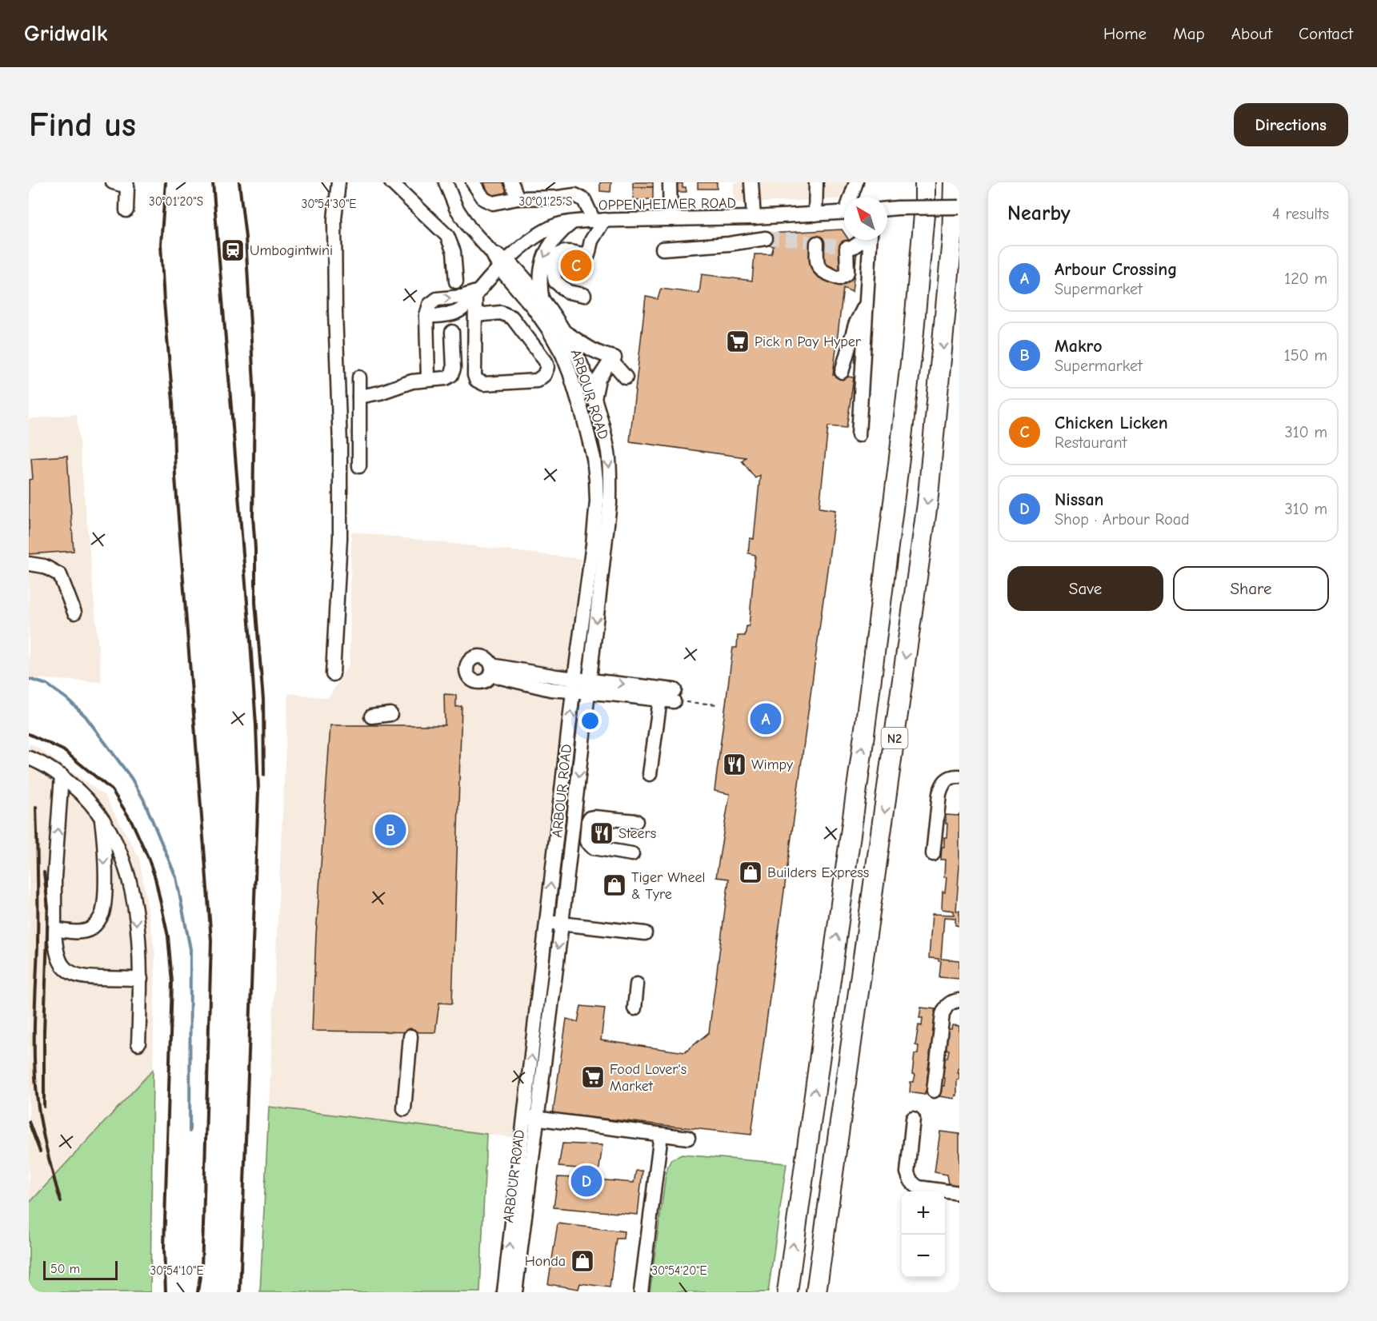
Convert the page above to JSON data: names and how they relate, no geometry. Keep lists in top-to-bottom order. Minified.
{"streets":{"highway":["N2"],"street":["OPPENHEIMER ROAD","ARBOUR ROAD"]},"crossings":[["OPPENHEIMER ROAD","ARBOUR ROAD"]],"places":{"station":["Umbogintwini"],"supermarket":["Pick n Pay Hyper","Food Lover's Market"],"restaurant":["Wimpy","Steers"],"shop":["Builders Express","Tiger Wheel & Tyre","Honda"]},"scale_bar":"50 m","north":"top left","page":{"header":"Gridwalk","nav":["Home","Map","About","Contact"],"buttons":["Directions",["Save","Share"]],"title":"Find us","heading":["Nearby","4 results"],"list":[{"mark":"A","name":"Arbour Crossing","note":"Supermarket","value":"120 m"},{"mark":"B","name":"Makro","note":"Supermarket","value":"150 m"},{"mark":"C","name":"Chicken Licken","note":"Restaurant","value":"310 m"},{"mark":"D","name":"Nissan","note":"Shop · Arbour Road","value":"310 m"}],"pins":["C","A","B","D"],"map_buttons":["+","−"],"scale":"50 m"},"coordinates":["30°01'20\"S","30°01'25\"S","30°54'30\"E","30°54'10\"E","30°54'20\"E"]}
